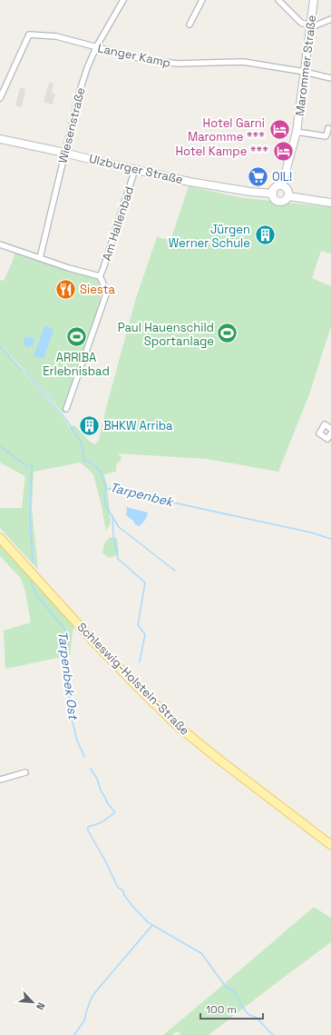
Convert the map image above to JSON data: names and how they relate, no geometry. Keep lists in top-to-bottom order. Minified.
{"streets":{"main road":["Marommer Straße","Ulzburger Straße","Schleswig-Holstein-Straße"],"street":["Langer Kamp","Wiesenstraße","Am Hallenbad"]},"crossings":[["Langer Kamp","Marommer Straße"],["Langer Kamp","Wiesenstraße"],["Marommer Straße","Ulzburger Straße"],["Wiesenstraße","Ulzburger Straße"],["Wiesenstraße","Am Hallenbad"],["Ulzburger Straße","Am Hallenbad"]],"water":["Tarpenbek","Tarpenbek Ost"],"places":{"hotel":["Hotel Garni Maromme ***","Hotel Kampe ***"],"supermarket":["OIL!"],"building":["Jürgen Werner Schule","BHKW Arriba"],"restaurant":["Siesta"],"sports":["Paul Hauenschild Sportanlage","ARRIBA Erlebnisbad"]},"scale_bar":"100 m","north":"bottom right"}
